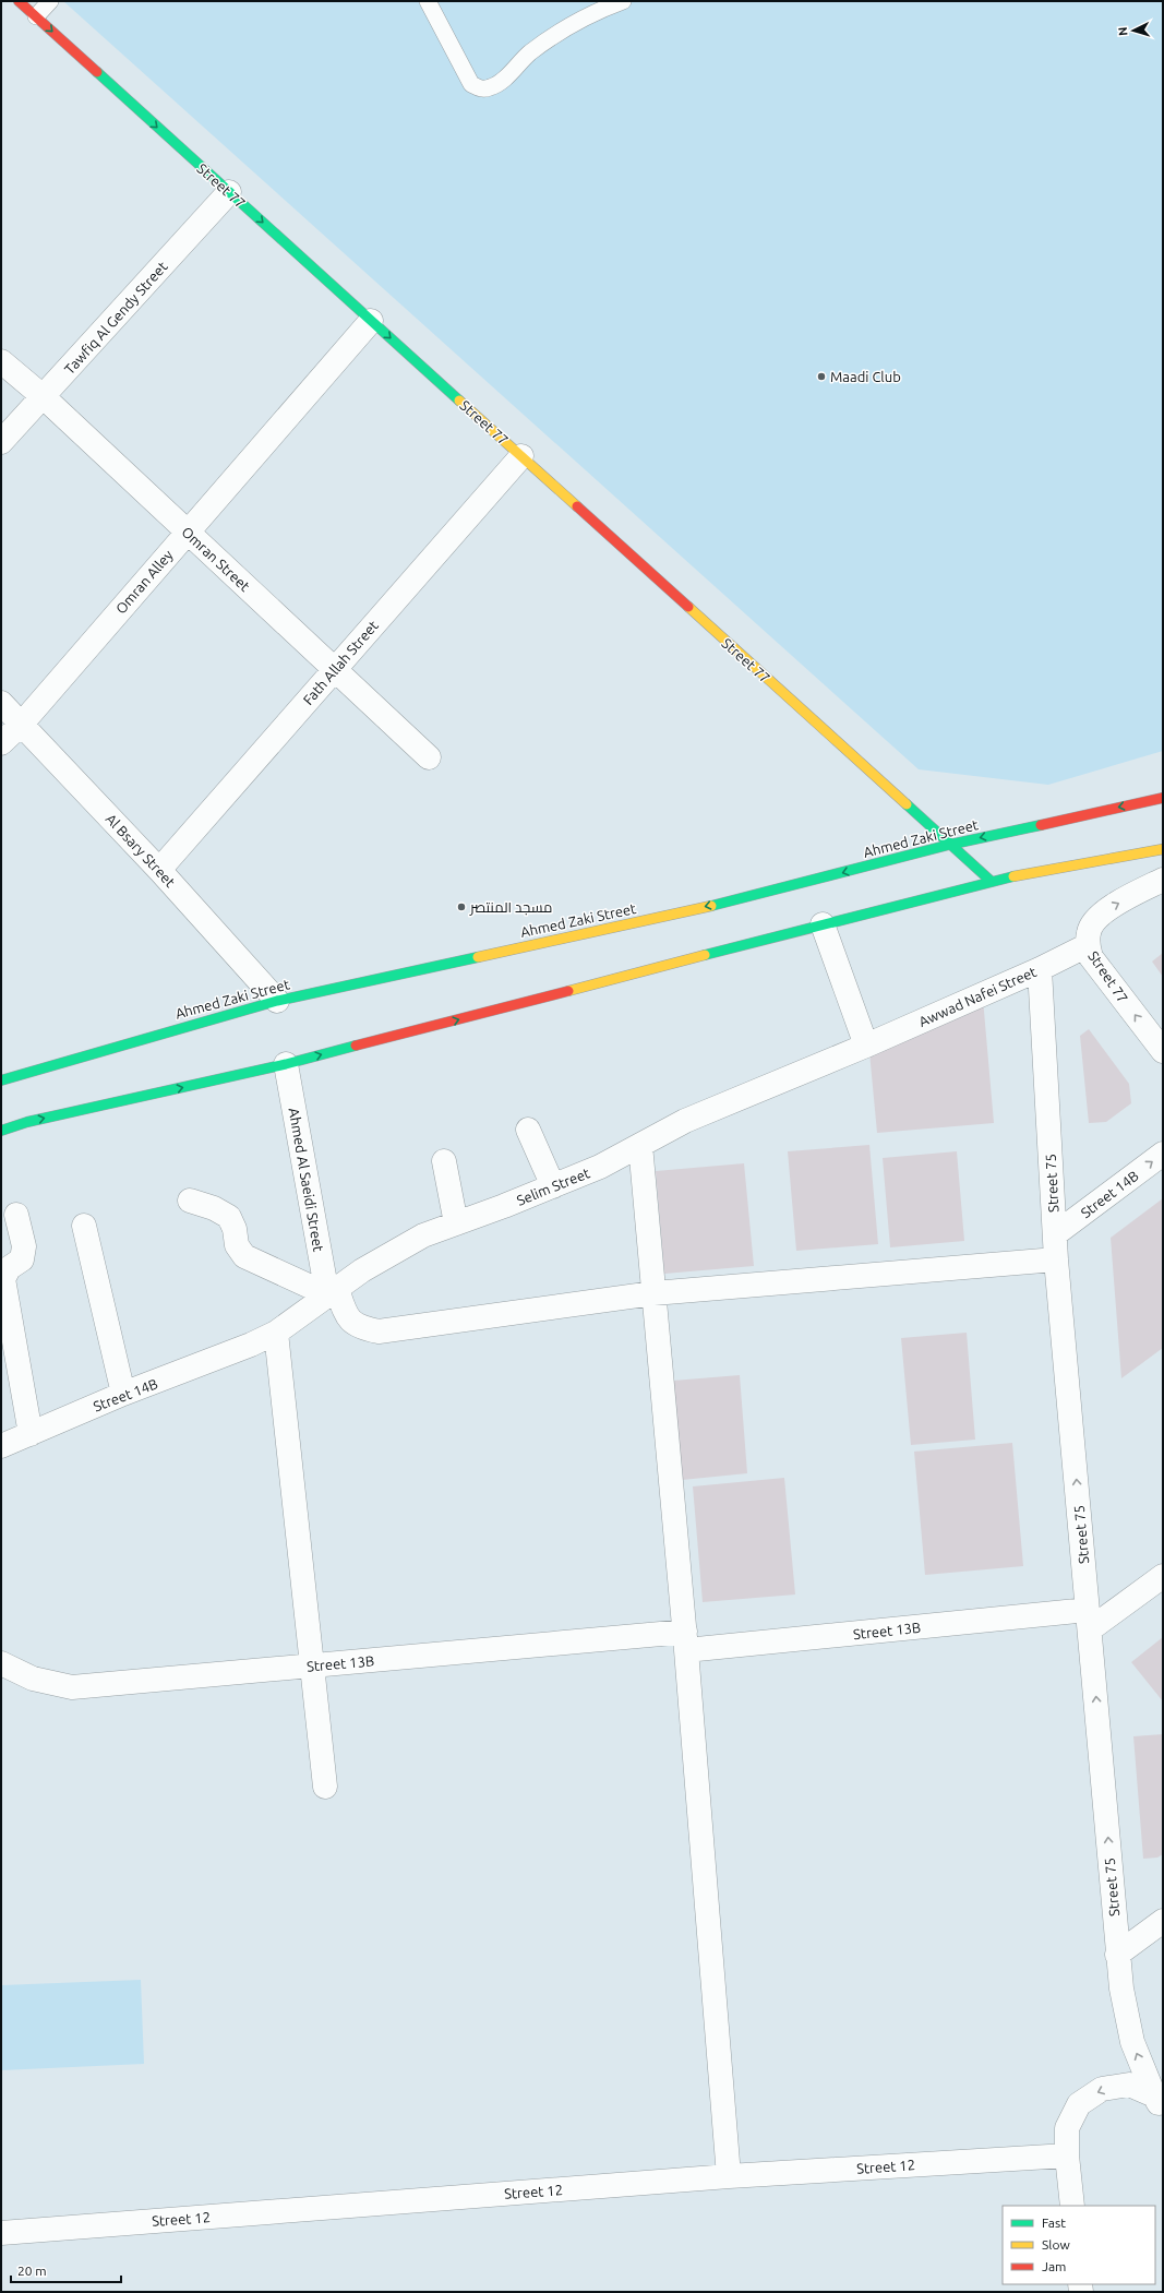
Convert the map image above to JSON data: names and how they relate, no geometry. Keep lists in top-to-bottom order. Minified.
{"streets":{"street":["Street 77","Tawfiq Al Gendy Street","Omran Street","Omran Alley","Fath Allah Street","Ahmed Zaki Street","Al Bsary Street","Awwad Nafei Street","Ahmed Al Saeidi Street","Street 75","Selim Street","Street 14B","Street 13B","Street 12"]},"crossings":[["Street 77","Tawfiq Al Gendy Street"],["Street 77","Omran Alley"],["Street 77","Fath Allah Street"],["Street 77","Ahmed Zaki Street"],["Street 77","Awwad Nafei Street"],["Tawfiq Al Gendy Street","Omran Street"],["Omran Street","Omran Alley"],["Omran Street","Fath Allah Street"],["Omran Alley","Al Bsary Street"],["Fath Allah Street","Al Bsary Street"],["Ahmed Zaki Street","Al Bsary Street"],["Awwad Nafei Street","Street 75"],["Awwad Nafei Street","Selim Street"],["Ahmed Al Saeidi Street","Street 75"],["Ahmed Al Saeidi Street","Selim Street"],["Street 75","Street 14B"],["Street 75","Street 13B"],["Street 75","Street 12"],["Selim Street","Street 14B"]],"one_way":["Street 75"],"places":["Maadi Club","مسجد المنتصر"],"legend":["Fast","Slow","Jam"],"scale_bar":"20 m","north":"left"}
